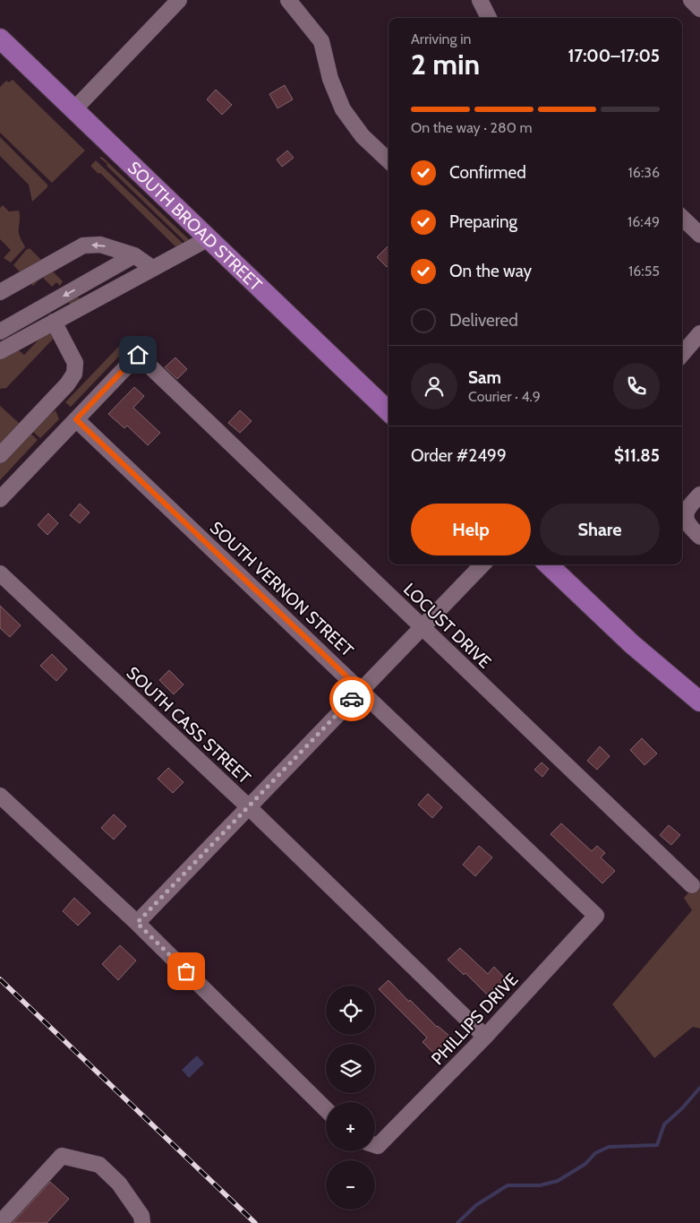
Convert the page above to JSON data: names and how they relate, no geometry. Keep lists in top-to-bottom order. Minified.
{"streets":{"main road":["SOUTH BROAD STREET"],"street":["SOUTH VERNON STREET","LOCUST DRIVE","SOUTH CASS STREET","PHILLIPS DRIVE"]},"crossings":[["SOUTH VERNON STREET","LOCUST DRIVE"],["SOUTH VERNON STREET","PHILLIPS DRIVE"],["SOUTH CASS STREET","PHILLIPS DRIVE"]],"page":{"heading":["2 min","Arriving in","17:00–17:05"],"panel":["Sam","Courier · 4.9","Order #2499","$11.85"],"bar":"On the way · 280 m","list":[["Confirmed","16:36"],["Preparing","16:49"],["On the way","16:55"],"Delivered"],"buttons":["Help","Share"],"map_buttons":["+","−"]}}
